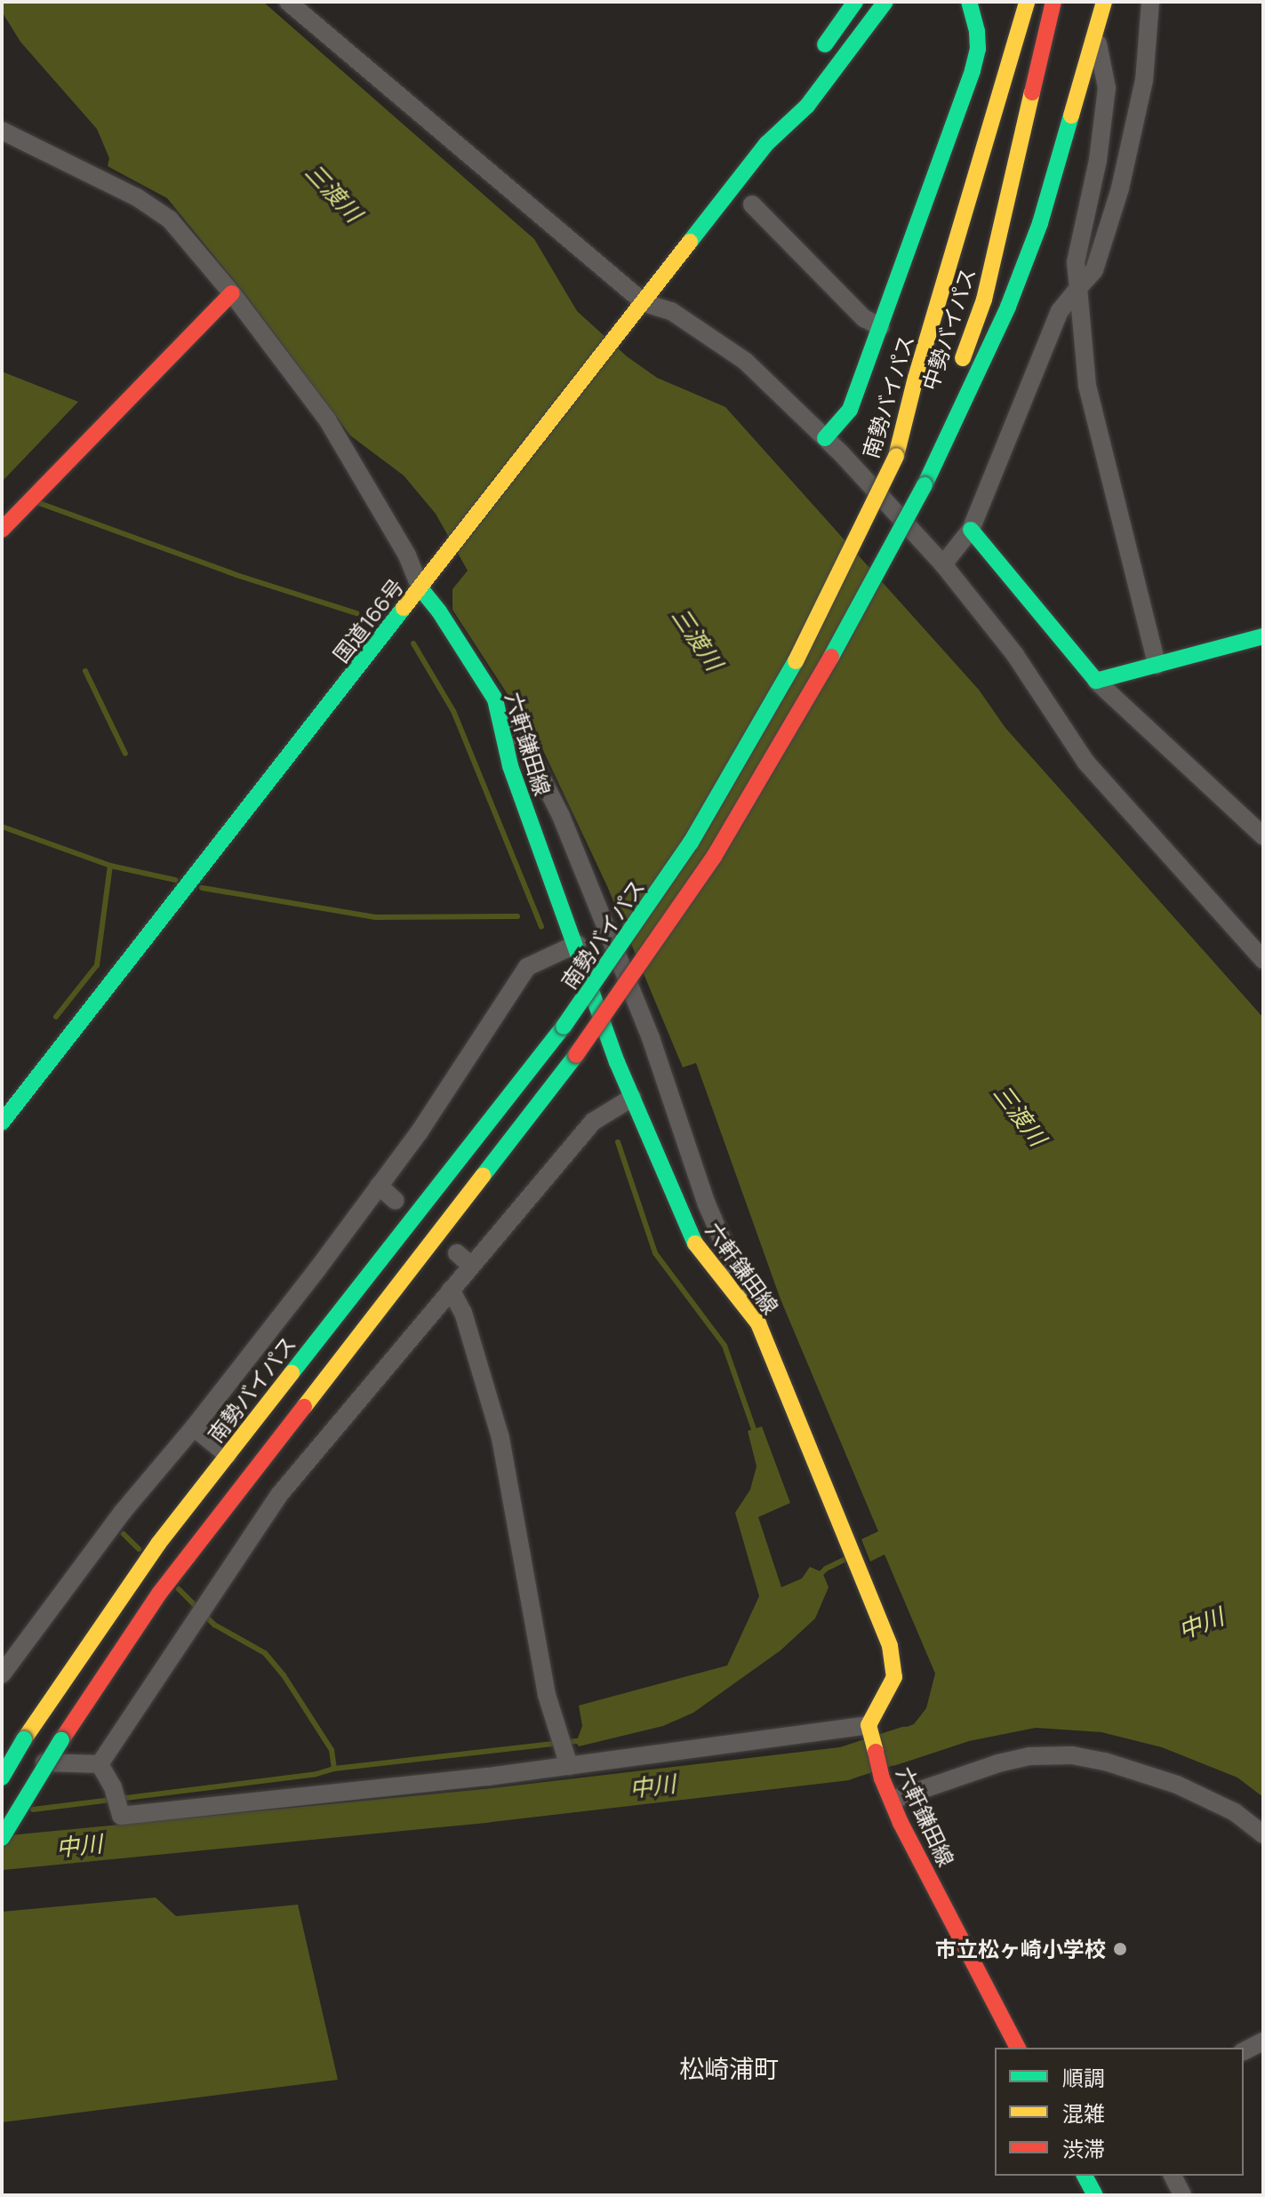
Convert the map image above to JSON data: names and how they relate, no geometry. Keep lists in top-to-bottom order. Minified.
{"streets":{"main road":["中勢バイパス","南勢バイパス","国道166号","六軒鎌田線"]},"crossings":[["中勢バイパス","南勢バイパス"],["国道166号","六軒鎌田線"]],"districts":["松崎浦町"],"water":["三渡川","中川"],"places":["市立松ヶ崎小学校"],"legend":["順調","混雑","渋滞"]}
